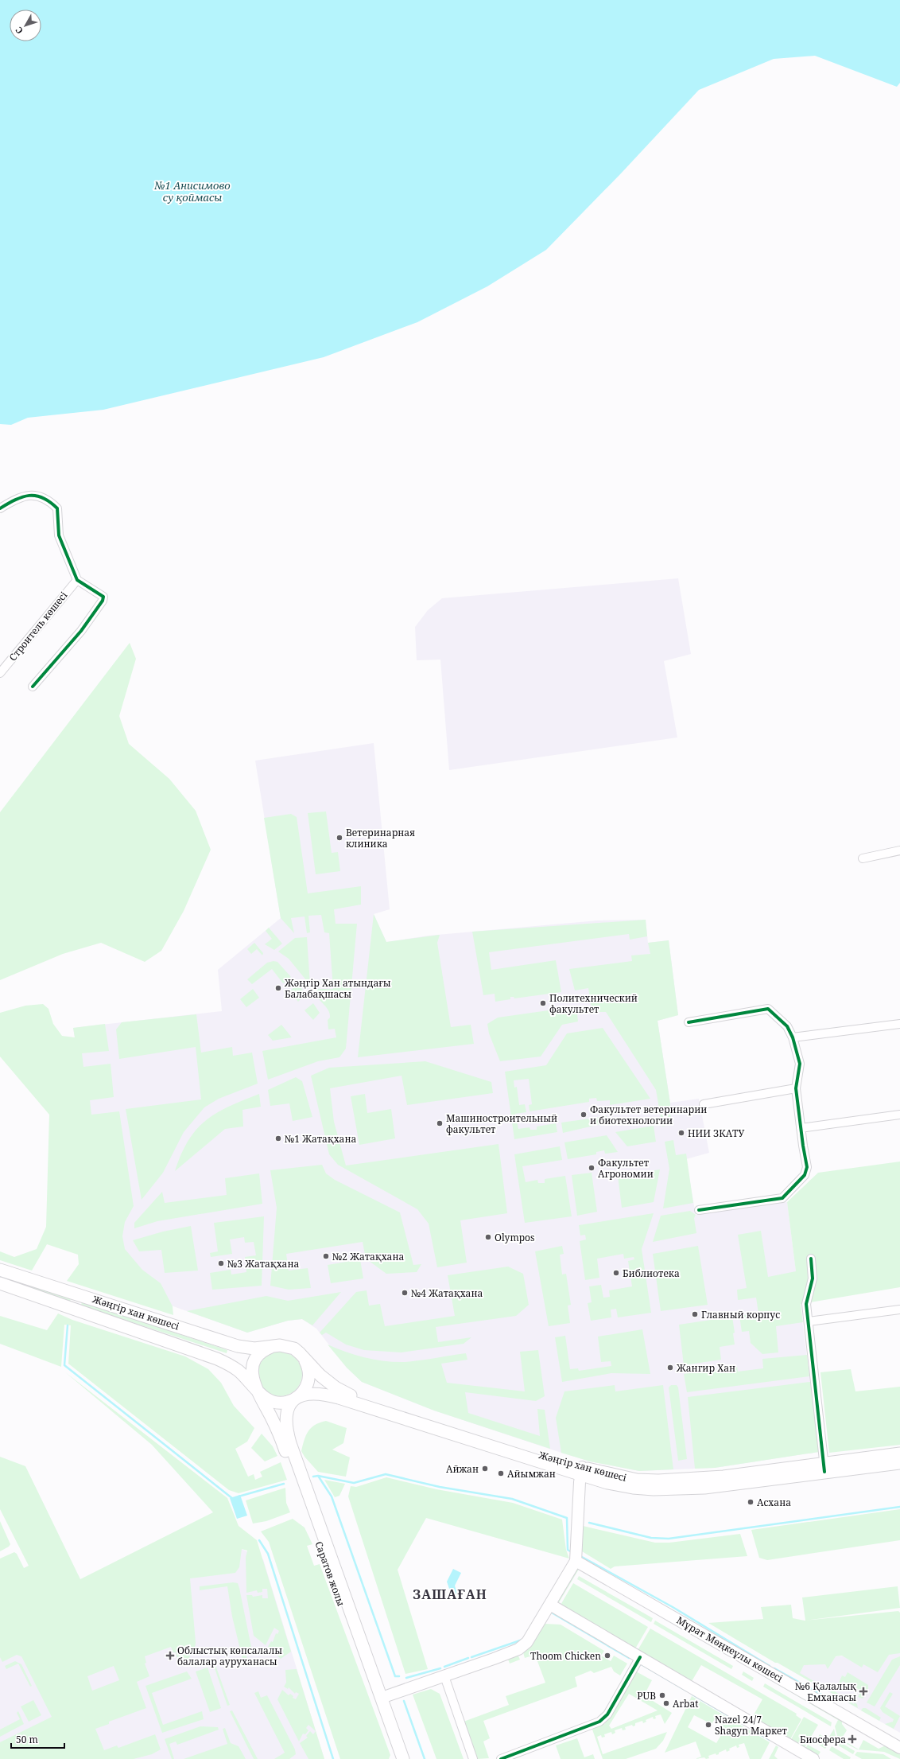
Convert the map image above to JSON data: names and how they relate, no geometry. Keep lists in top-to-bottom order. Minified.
{"streets":{"main road":["Жәңгір хан көшесі","Саратов жолы","Мұрат Мөңкеұлы көшесі"],"street":["Строитель көшесі"]},"crossings":[["Жәңгір хан көшесі","Саратов жолы"]],"districts":["ЗАШАҒАН"],"water":["№1 Анисимово су қоймасы"],"places":{"other":["Ветеринарная клиника","Жәңгір Хан атындағы Балабақшасы","Политехнический факультет","Факультет ветеринарии и биотехнологии","Машиностроительный факультет","НИИ ЗКАТУ","№1 Жатақхана","Факультет Агрономии","Olympos","№2 Жатақхана","№3 Жатақхана","Библиотека","№4 Жатақхана","Главный корпус","Жангир Хан","Айжан","Айымжан","Асхана","Thoom Chicken","PUB","Arbat","Nazel 24/7 Shagyn Маркет"],"health":["Облыстық көпсалалы балалар ауруханасы","№6 Қалалық Емханасы","Биосфера"]},"scale_bar":"50 m","north":"bottom left"}
